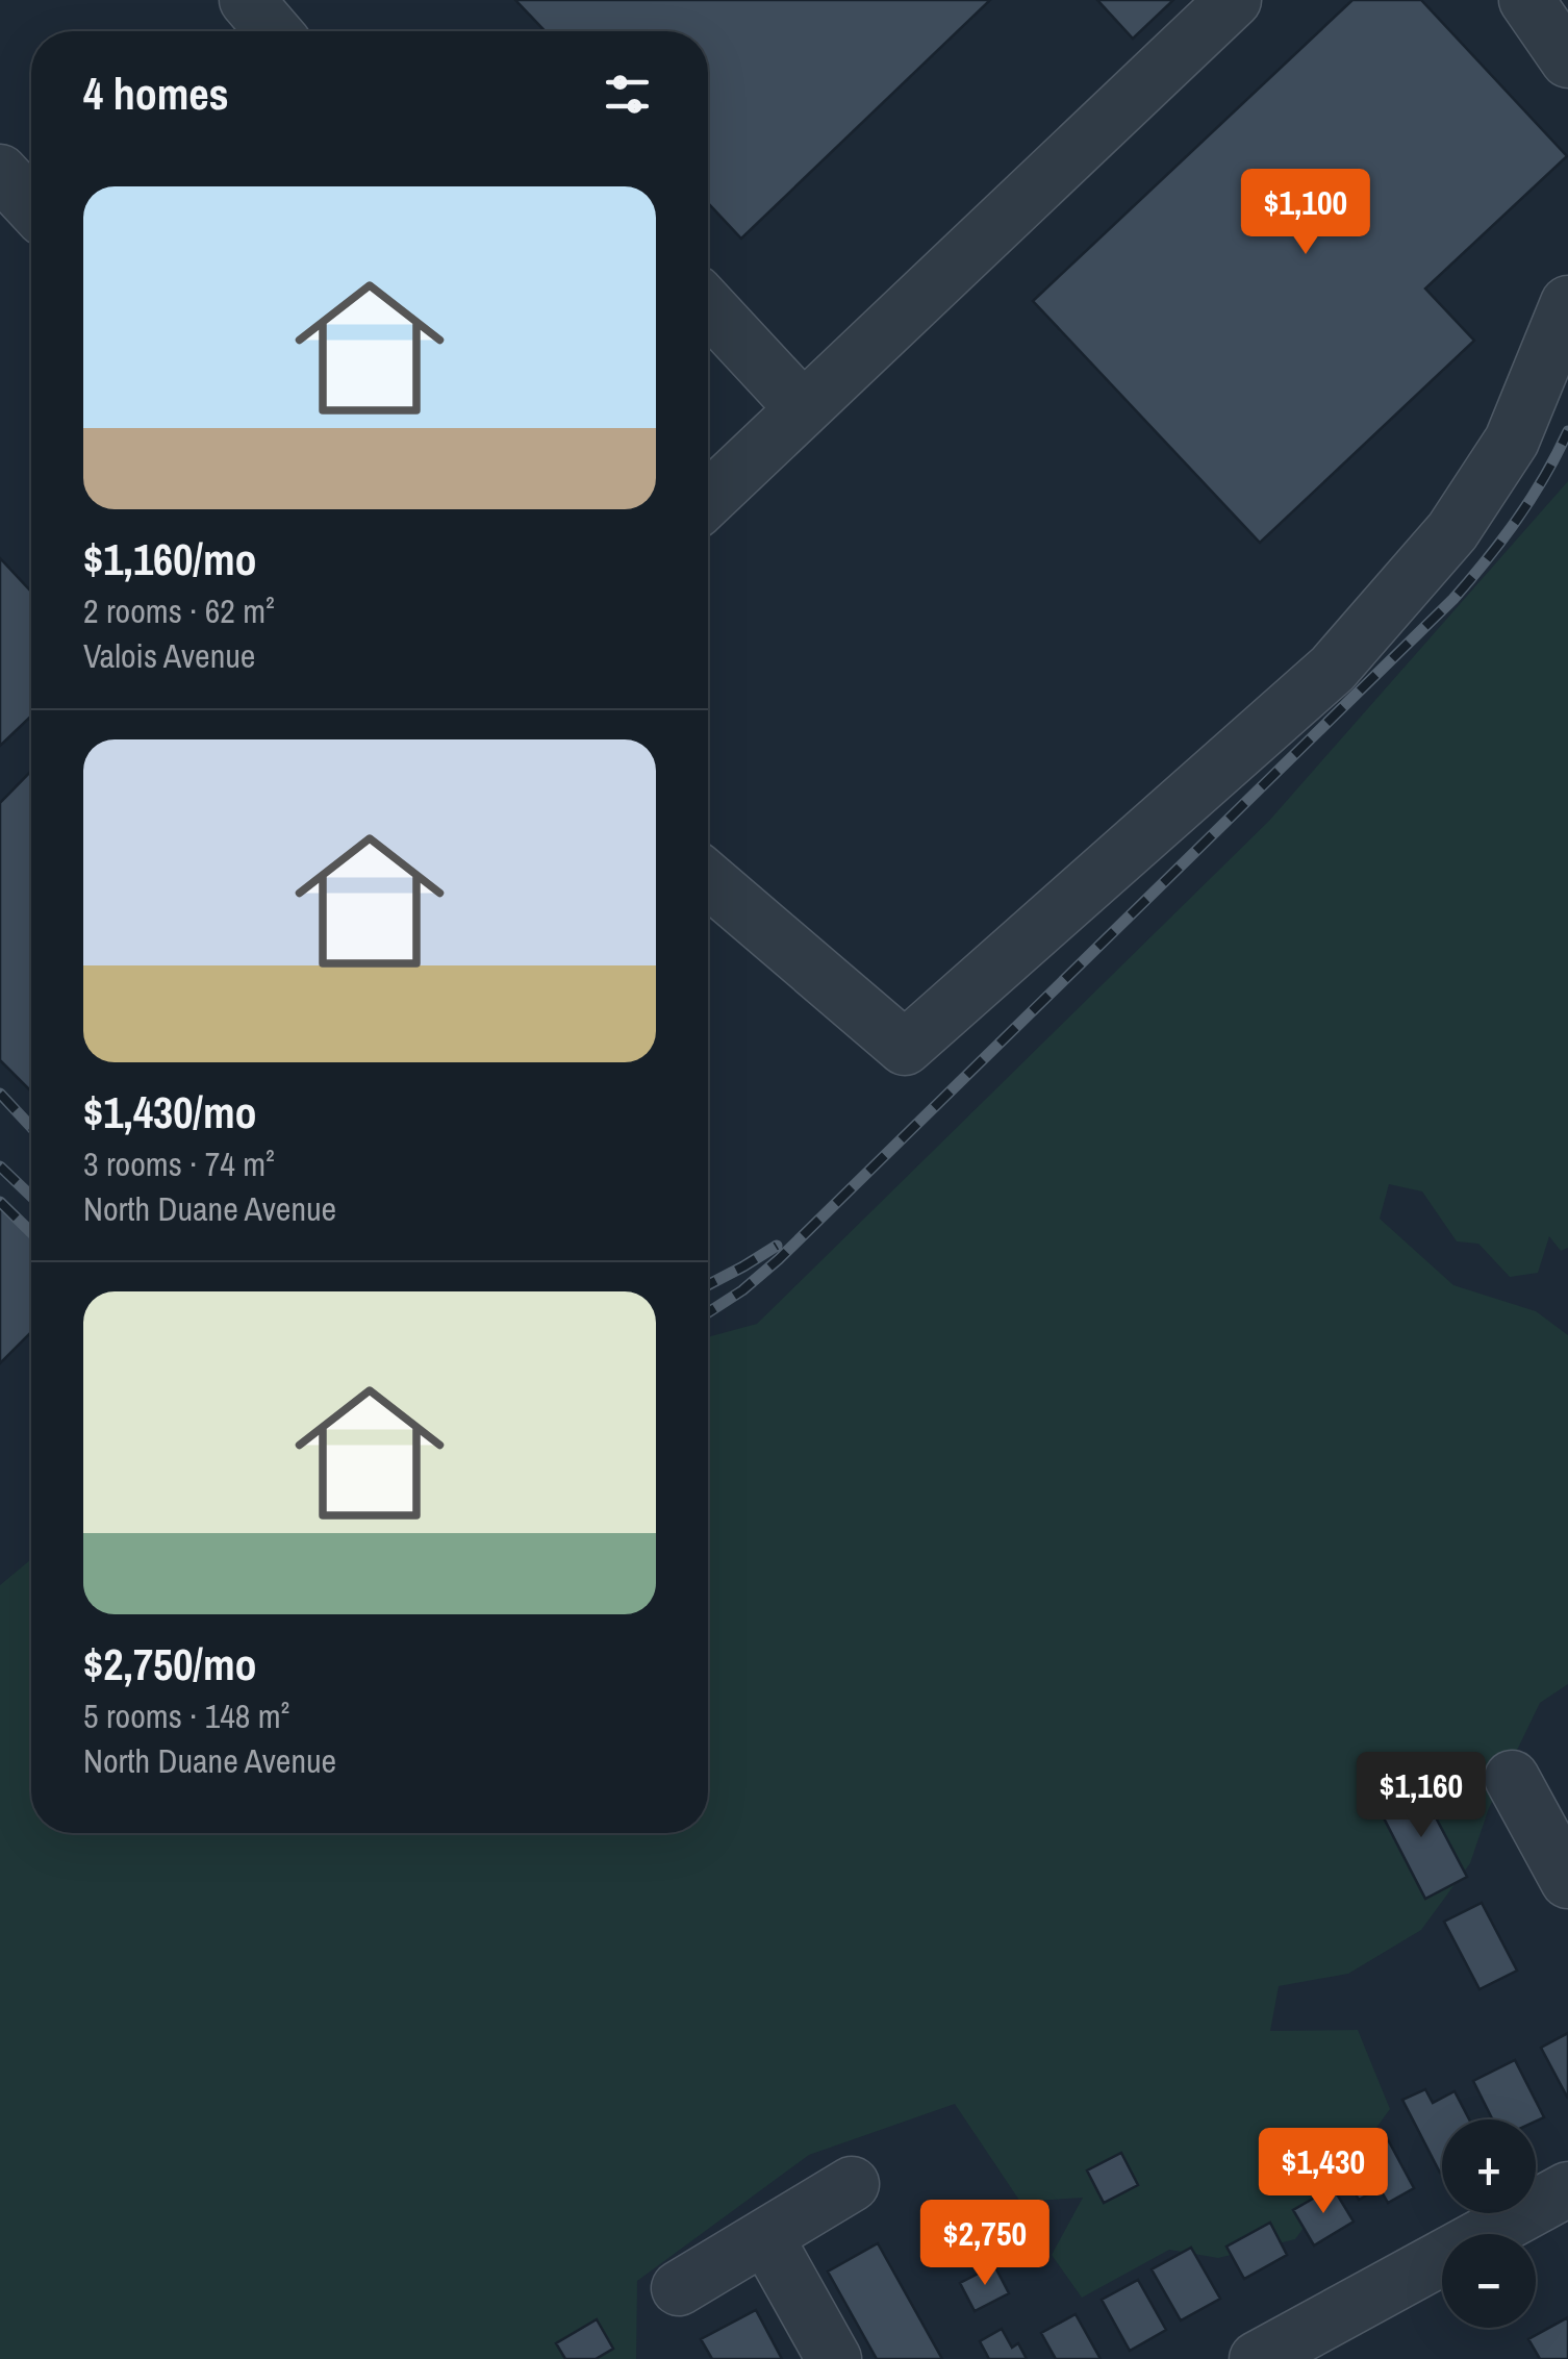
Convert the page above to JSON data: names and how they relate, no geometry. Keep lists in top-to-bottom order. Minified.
{"page":{"heading":"4 homes","list":[{"name":"$1,160/mo","note":"2 rooms · 62 m² · Valois Avenue"},{"name":"$1,430/mo","note":"3 rooms · 74 m² · North Duane Avenue"},{"name":"$2,750/mo","note":"5 rooms · 148 m² · North Duane Avenue"}],"price":["$1,100","$1,160","$1,430","$2,750"],"map_buttons":["+","−"]}}
